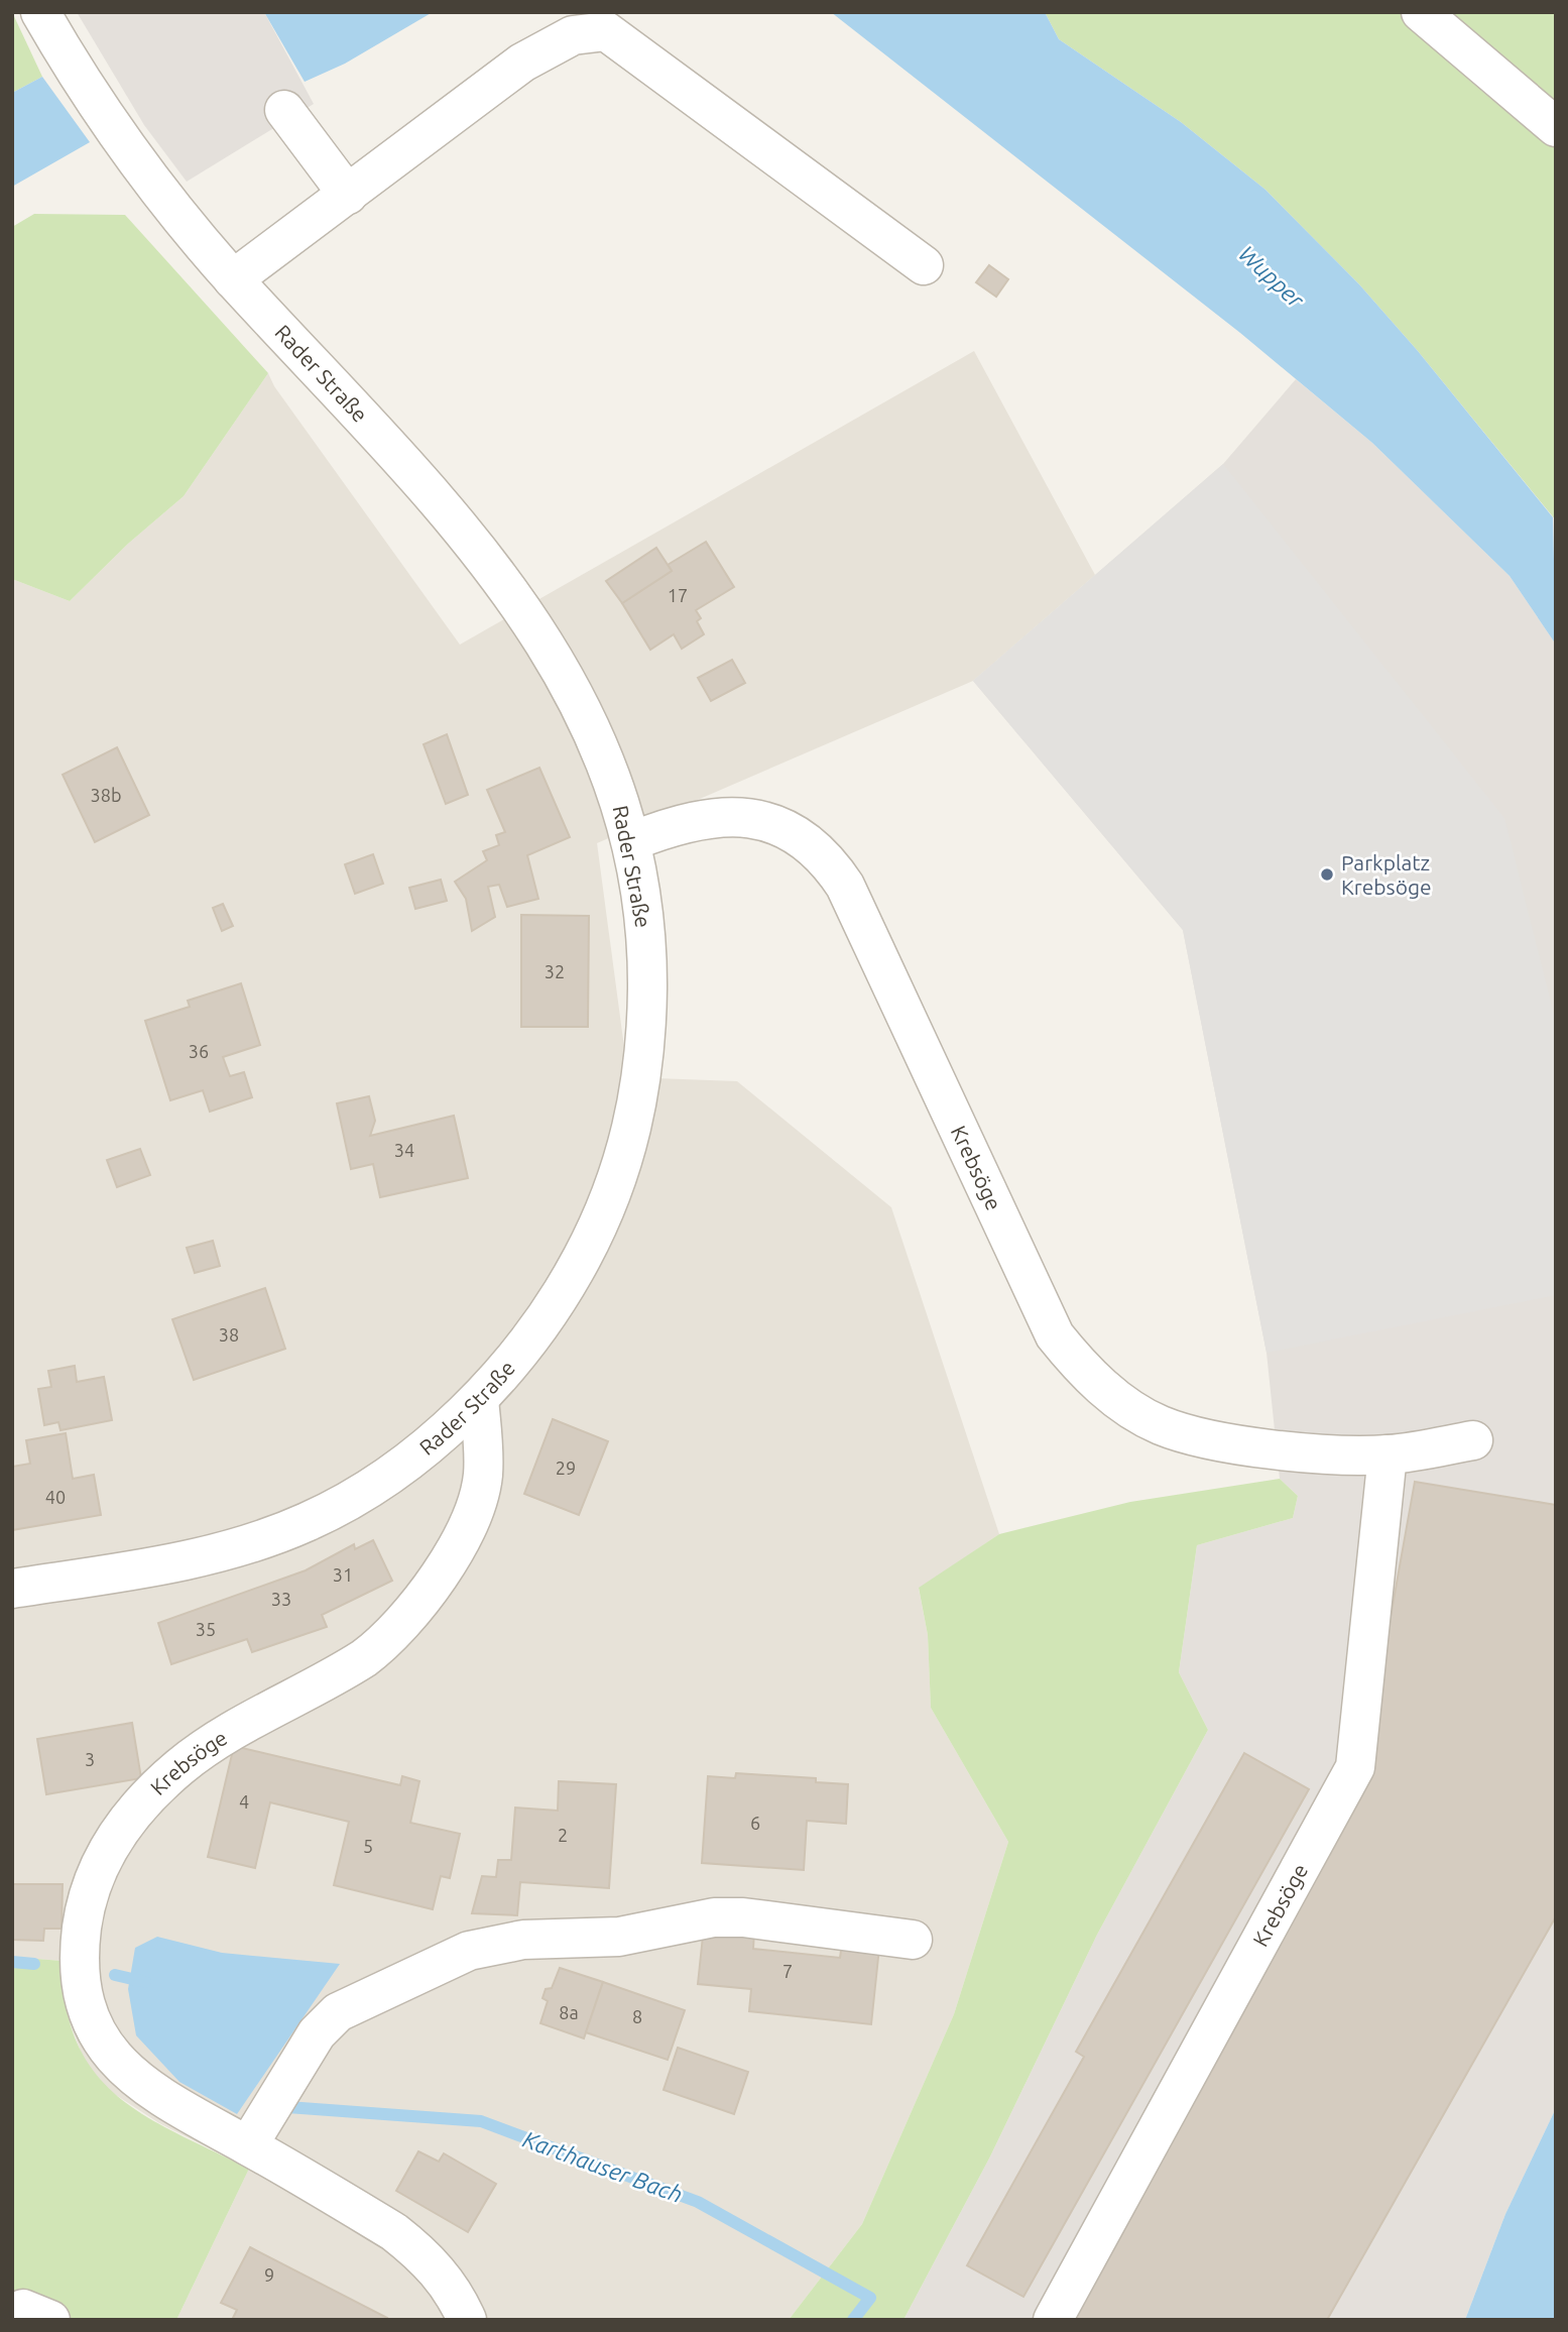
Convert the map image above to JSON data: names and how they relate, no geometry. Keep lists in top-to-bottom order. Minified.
{"streets":{"street":["Rader Straße","Krebsöge"]},"crossings":[["Rader Straße","Krebsöge"]],"water":["Wupper","Karthauser Bach"],"places":["Parkplatz Krebsöge"],"house_numbers":["17","38b","32","36","34","38","29","40","31","33","35","3","4","6","2","5","7","8a","8","9"]}
